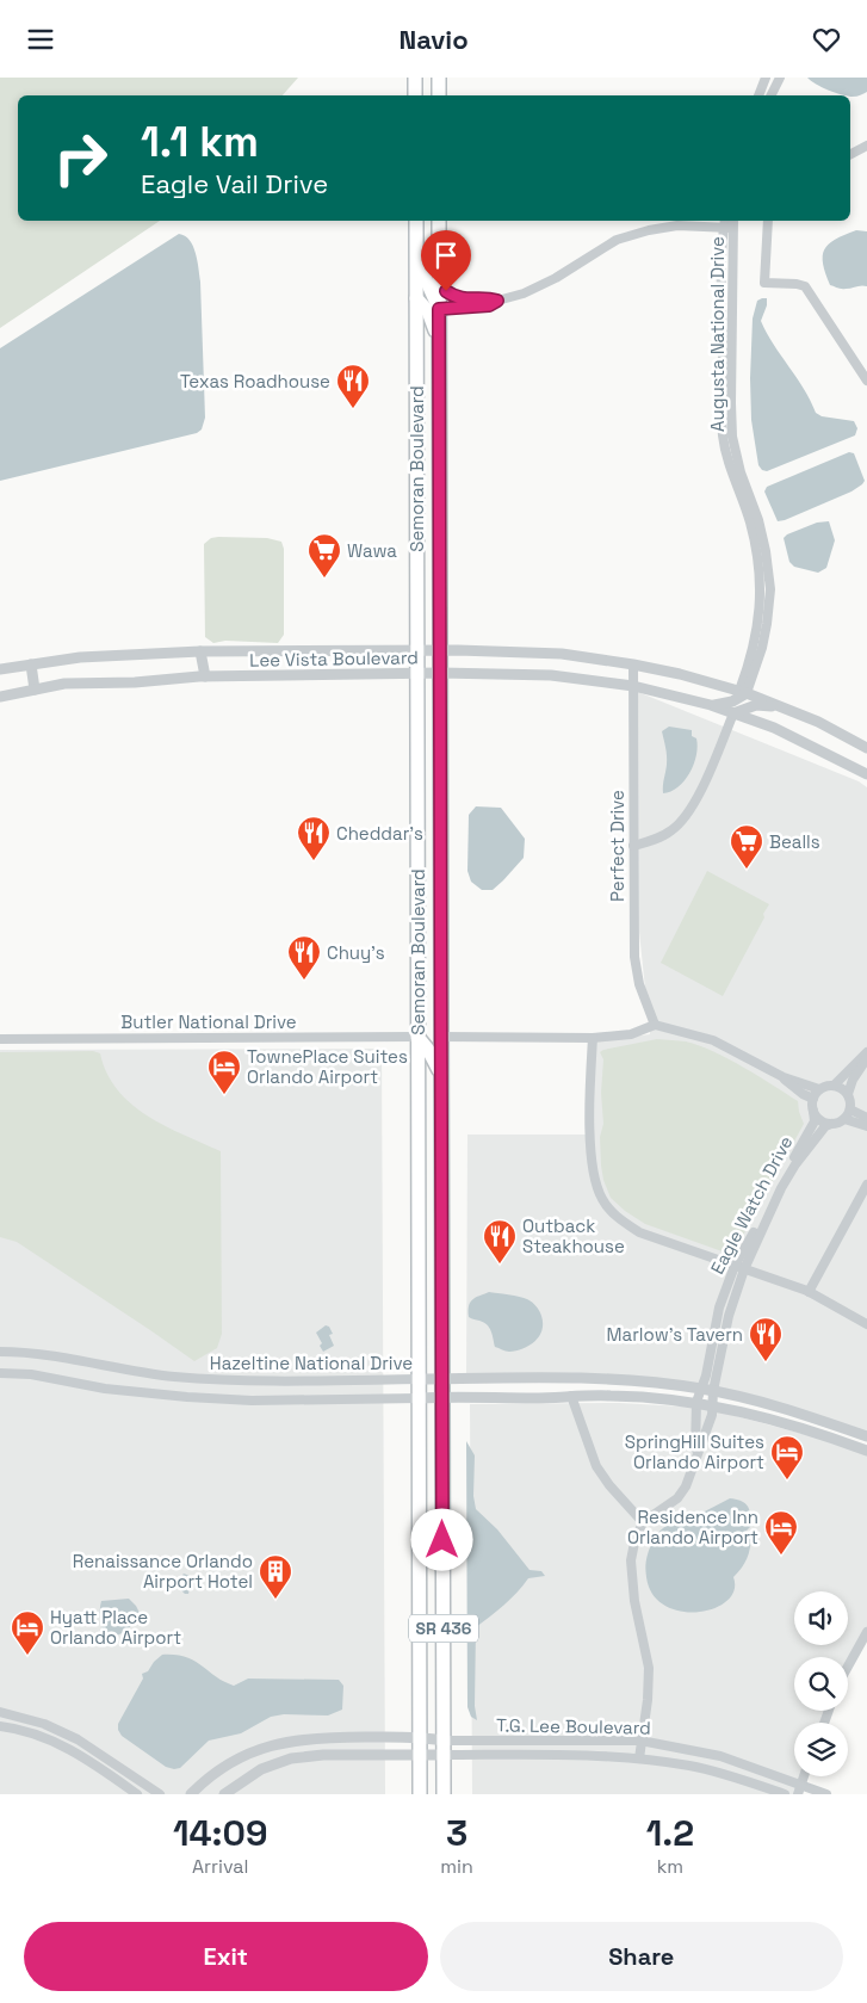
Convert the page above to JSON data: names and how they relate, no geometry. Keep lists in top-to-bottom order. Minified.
{"streets":{"main road":["Semoran Boulevard","SR 436"],"street":["Augusta National Drive","Lee Vista Boulevard","Perfect Drive","Butler National Drive","Eagle Watch Drive","Hazeltine National Drive","T.G. Lee Boulevard"]},"crossings":[["Augusta National Drive","Lee Vista Boulevard"],["Semoran Boulevard","Lee Vista Boulevard"],["Semoran Boulevard","Butler National Drive"],["Semoran Boulevard","Hazeltine National Drive"],["Semoran Boulevard","T.G. Lee Boulevard"],["Lee Vista Boulevard","Perfect Drive"],["Eagle Watch Drive","Hazeltine National Drive"]],"places":{"restaurant":["Texas Roadhouse","Cheddar's","Chuy's","Outback Steakhouse","Marlow's Tavern"],"supermarket":["Wawa","Bealls"],"hotel":["TownePlace Suites Orlando Airport","SpringHill Suites Orlando Airport","Residence Inn Orlando Airport","Hyatt Place Orlando Airport"],"building":["Renaissance Orlando Airport Hotel"]},"page":{"header":"Navio","turn":["1.1 km","Eagle Vail Drive"],"eta":["14:09","Arrival","3","min","1.2","km"],"buttons":["Exit","Share"]}}
